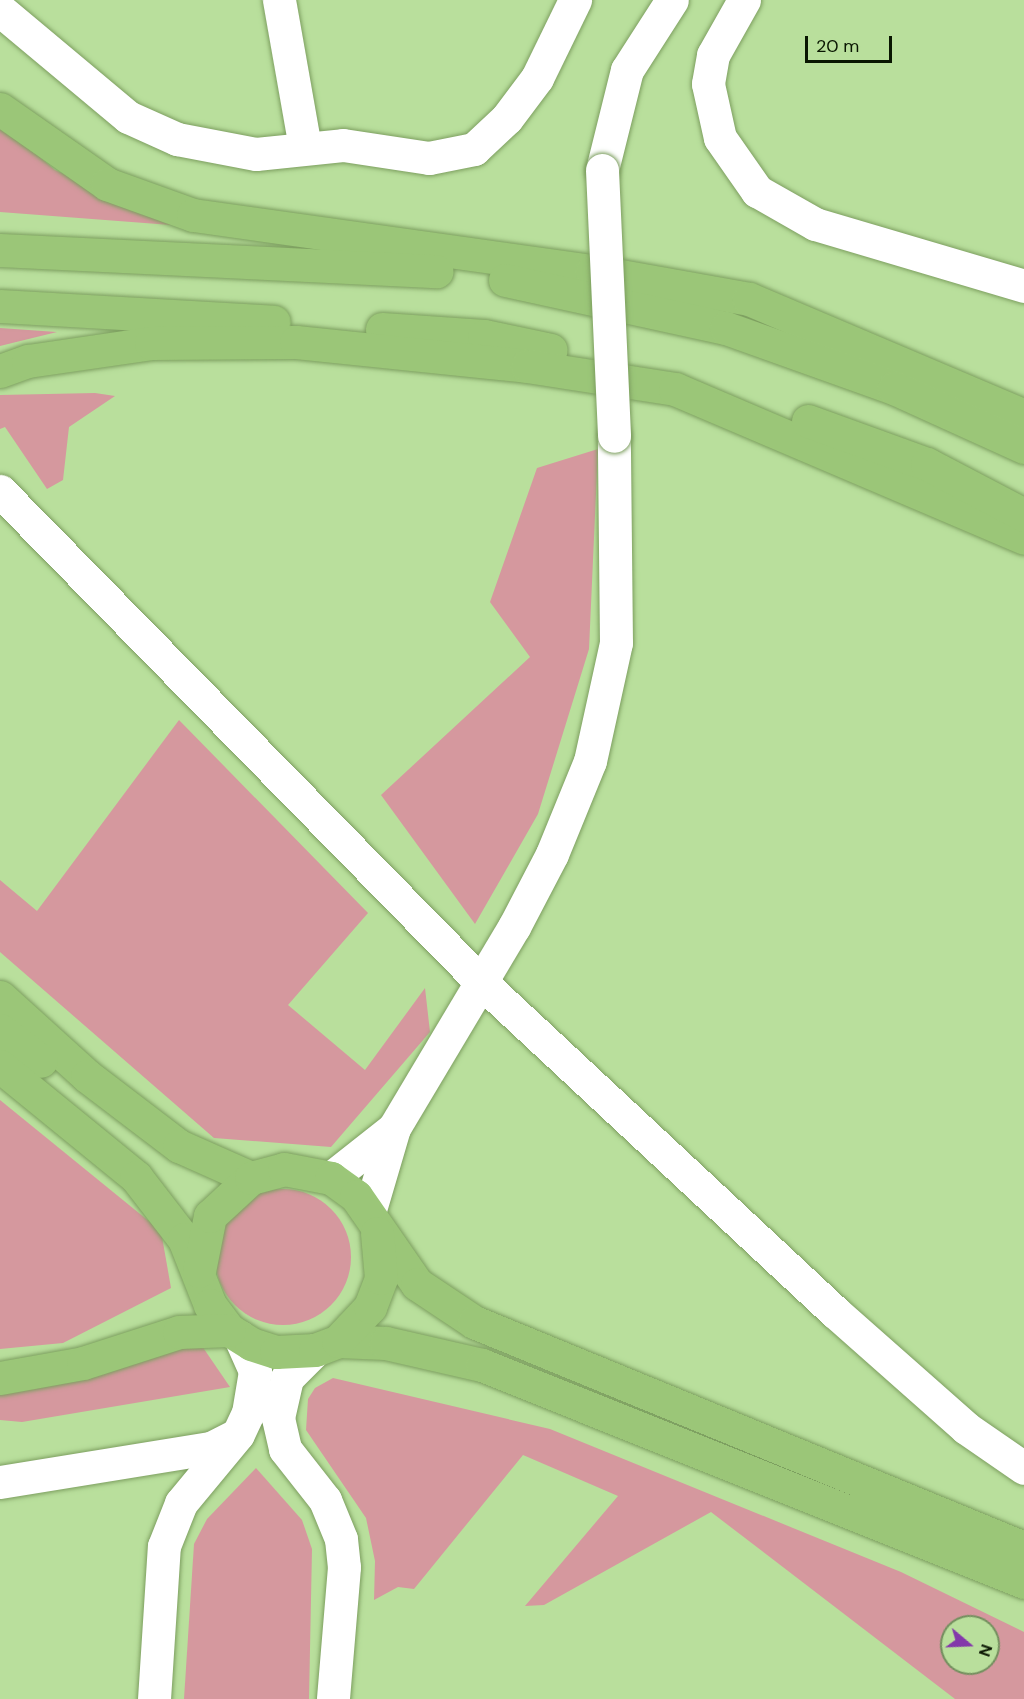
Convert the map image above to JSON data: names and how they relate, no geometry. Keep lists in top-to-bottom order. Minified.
{"scale_bar":"20 m","north":"right"}
